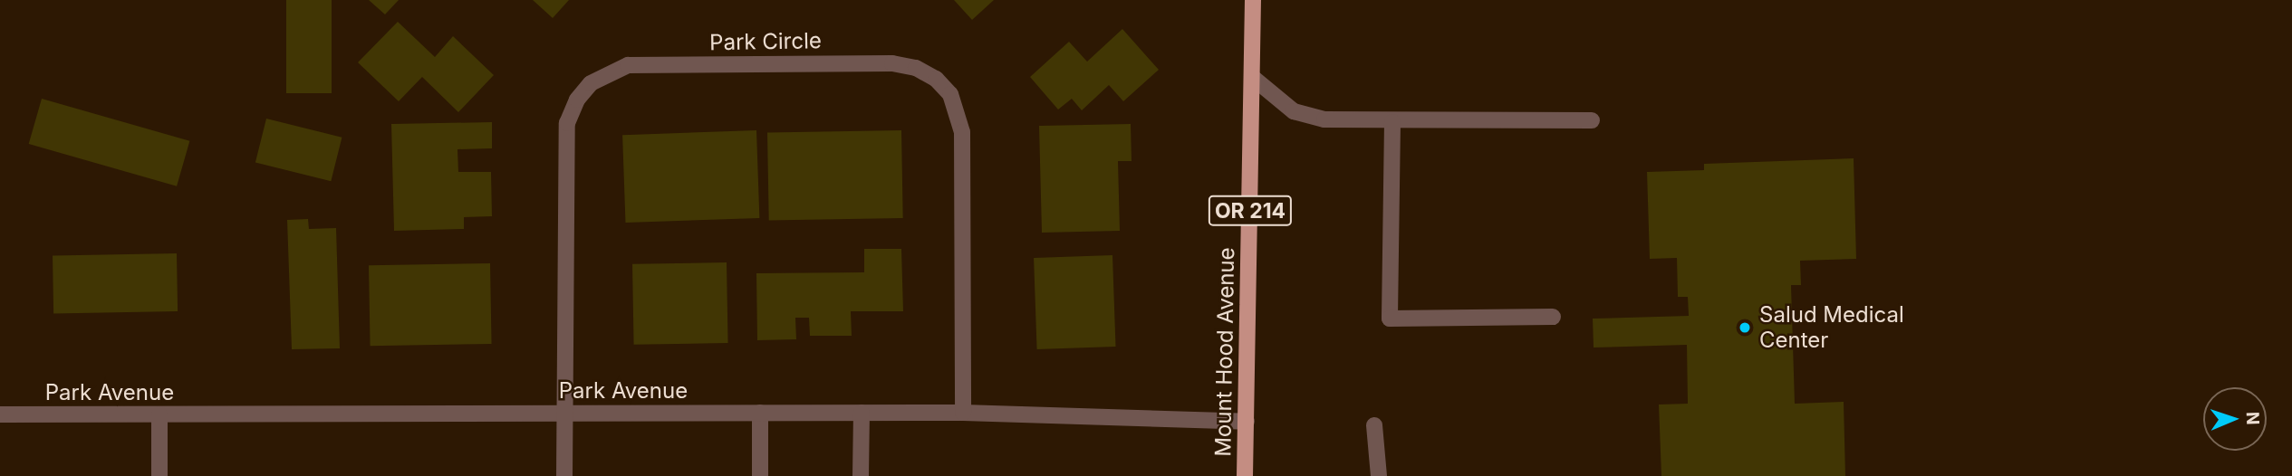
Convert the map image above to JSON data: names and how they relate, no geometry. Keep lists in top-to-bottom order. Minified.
{"streets":{"main road":["OR 214","Mount Hood Avenue"],"street":["Park Circle","Park Avenue"]},"crossings":[["Park Circle","Park Avenue"],["Mount Hood Avenue","Park Avenue"]],"places":["Salud Medical Center"],"north":"right"}
